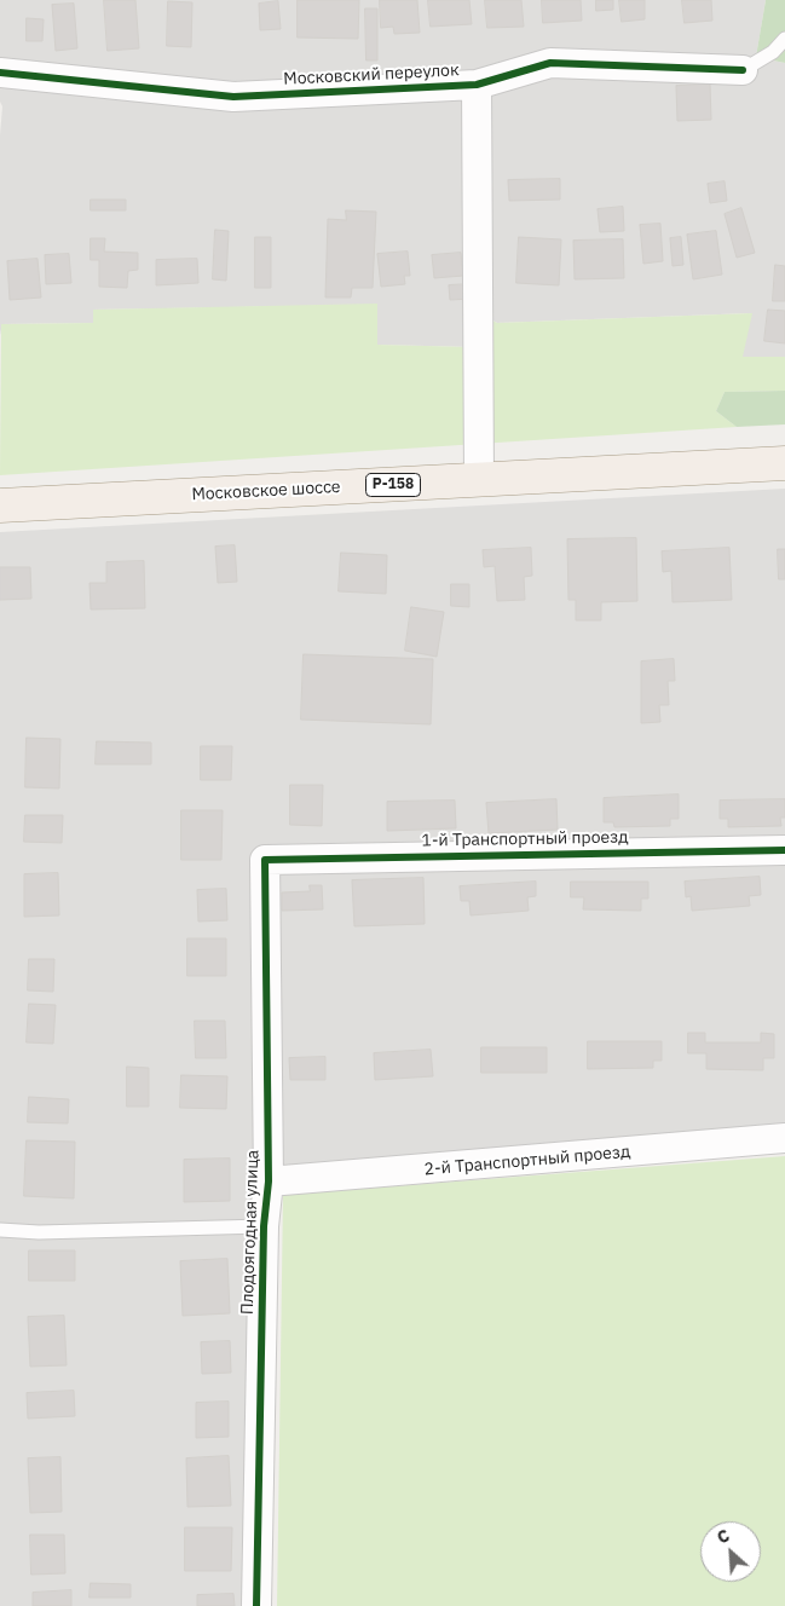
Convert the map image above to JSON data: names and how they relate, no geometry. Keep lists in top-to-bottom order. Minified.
{"streets":{"main road":["Р-158","Московское шоссе"],"street":["Московский переулок","1-й Транспортный проезд","2-й Транспортный проезд","Плодоягодная улица"]},"crossings":[["1-й Транспортный проезд","Плодоягодная улица"],["2-й Транспортный проезд","Плодоягодная улица"]],"north":"top left"}
